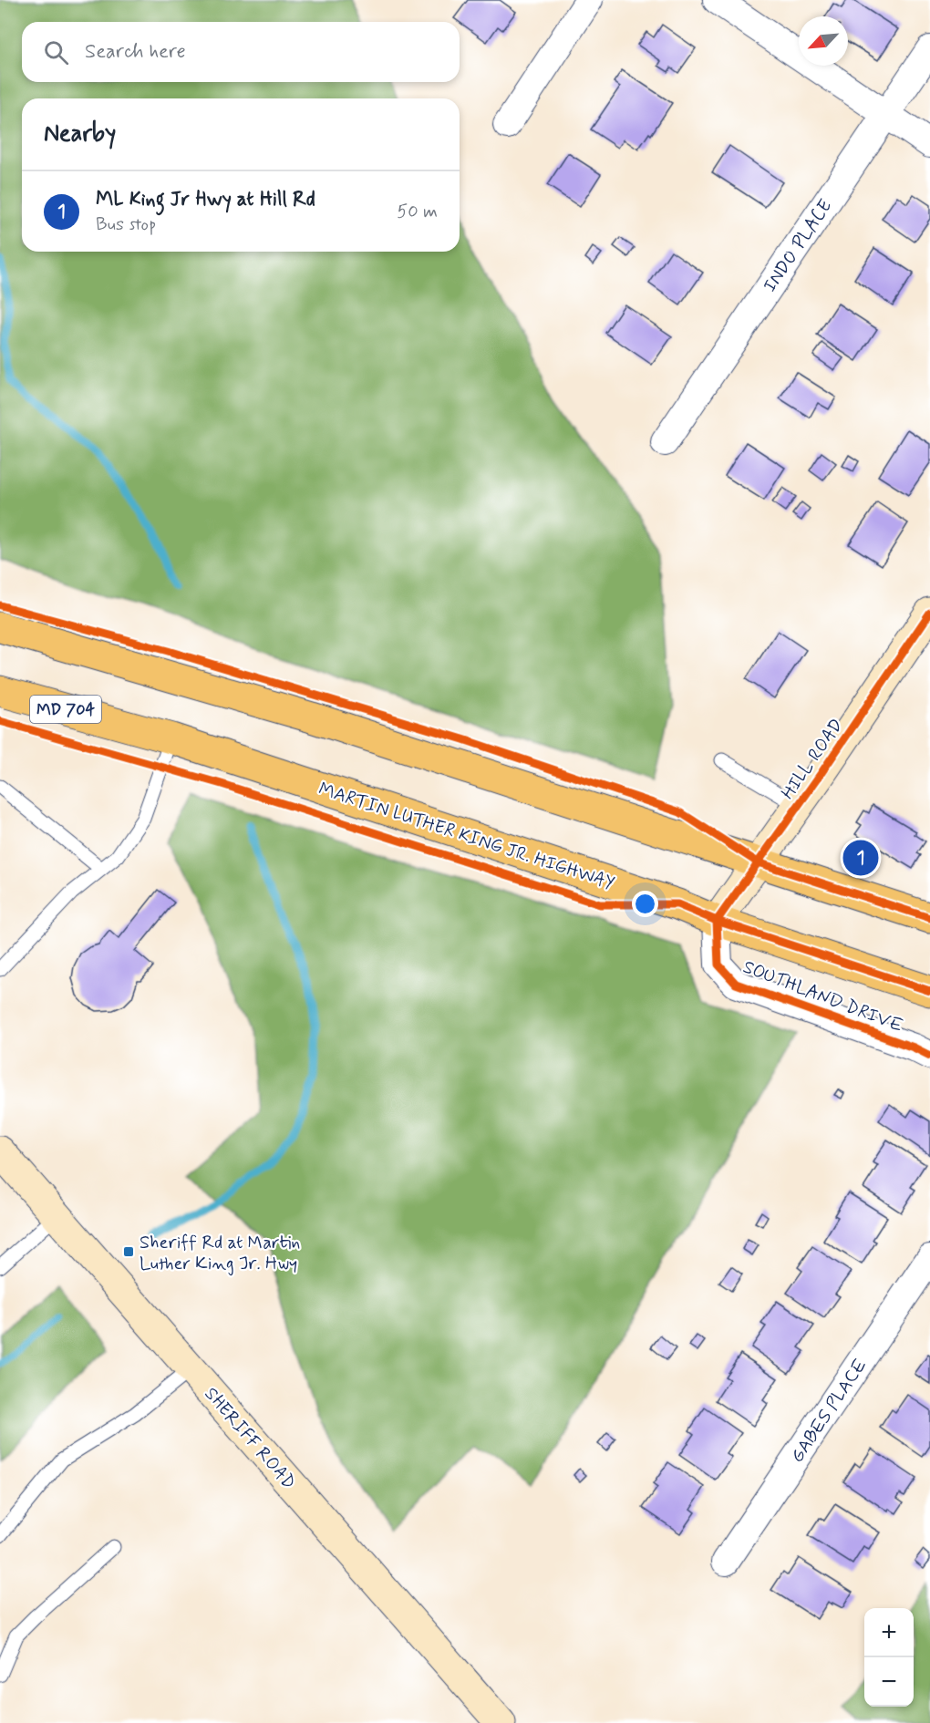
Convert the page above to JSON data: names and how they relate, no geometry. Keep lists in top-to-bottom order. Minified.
{"streets":{"main road":["MD 704","HILL ROAD","MARTIN LUTHER KING JR. HIGHWAY","SHERIFF ROAD"],"street":["INDO PLACE","SOUTHLAND DRIVE","GABES PLACE"]},"crossings":[["HILL ROAD","MARTIN LUTHER KING JR. HIGHWAY"],["HILL ROAD","SOUTHLAND DRIVE"],["MARTIN LUTHER KING JR. HIGHWAY","SOUTHLAND DRIVE"]],"places":{"transit":["Sheriff Rd at Martin Luther King Jr. Hwy"]},"north":"bottom left","page":{"search":"Search here","heading":"Nearby","list":[{"mark":"1","name":"ML King Jr Hwy at Hill Rd","note":"Bus stop","value":"50 m"}],"pins":"1","map_buttons":["+","−"]}}
